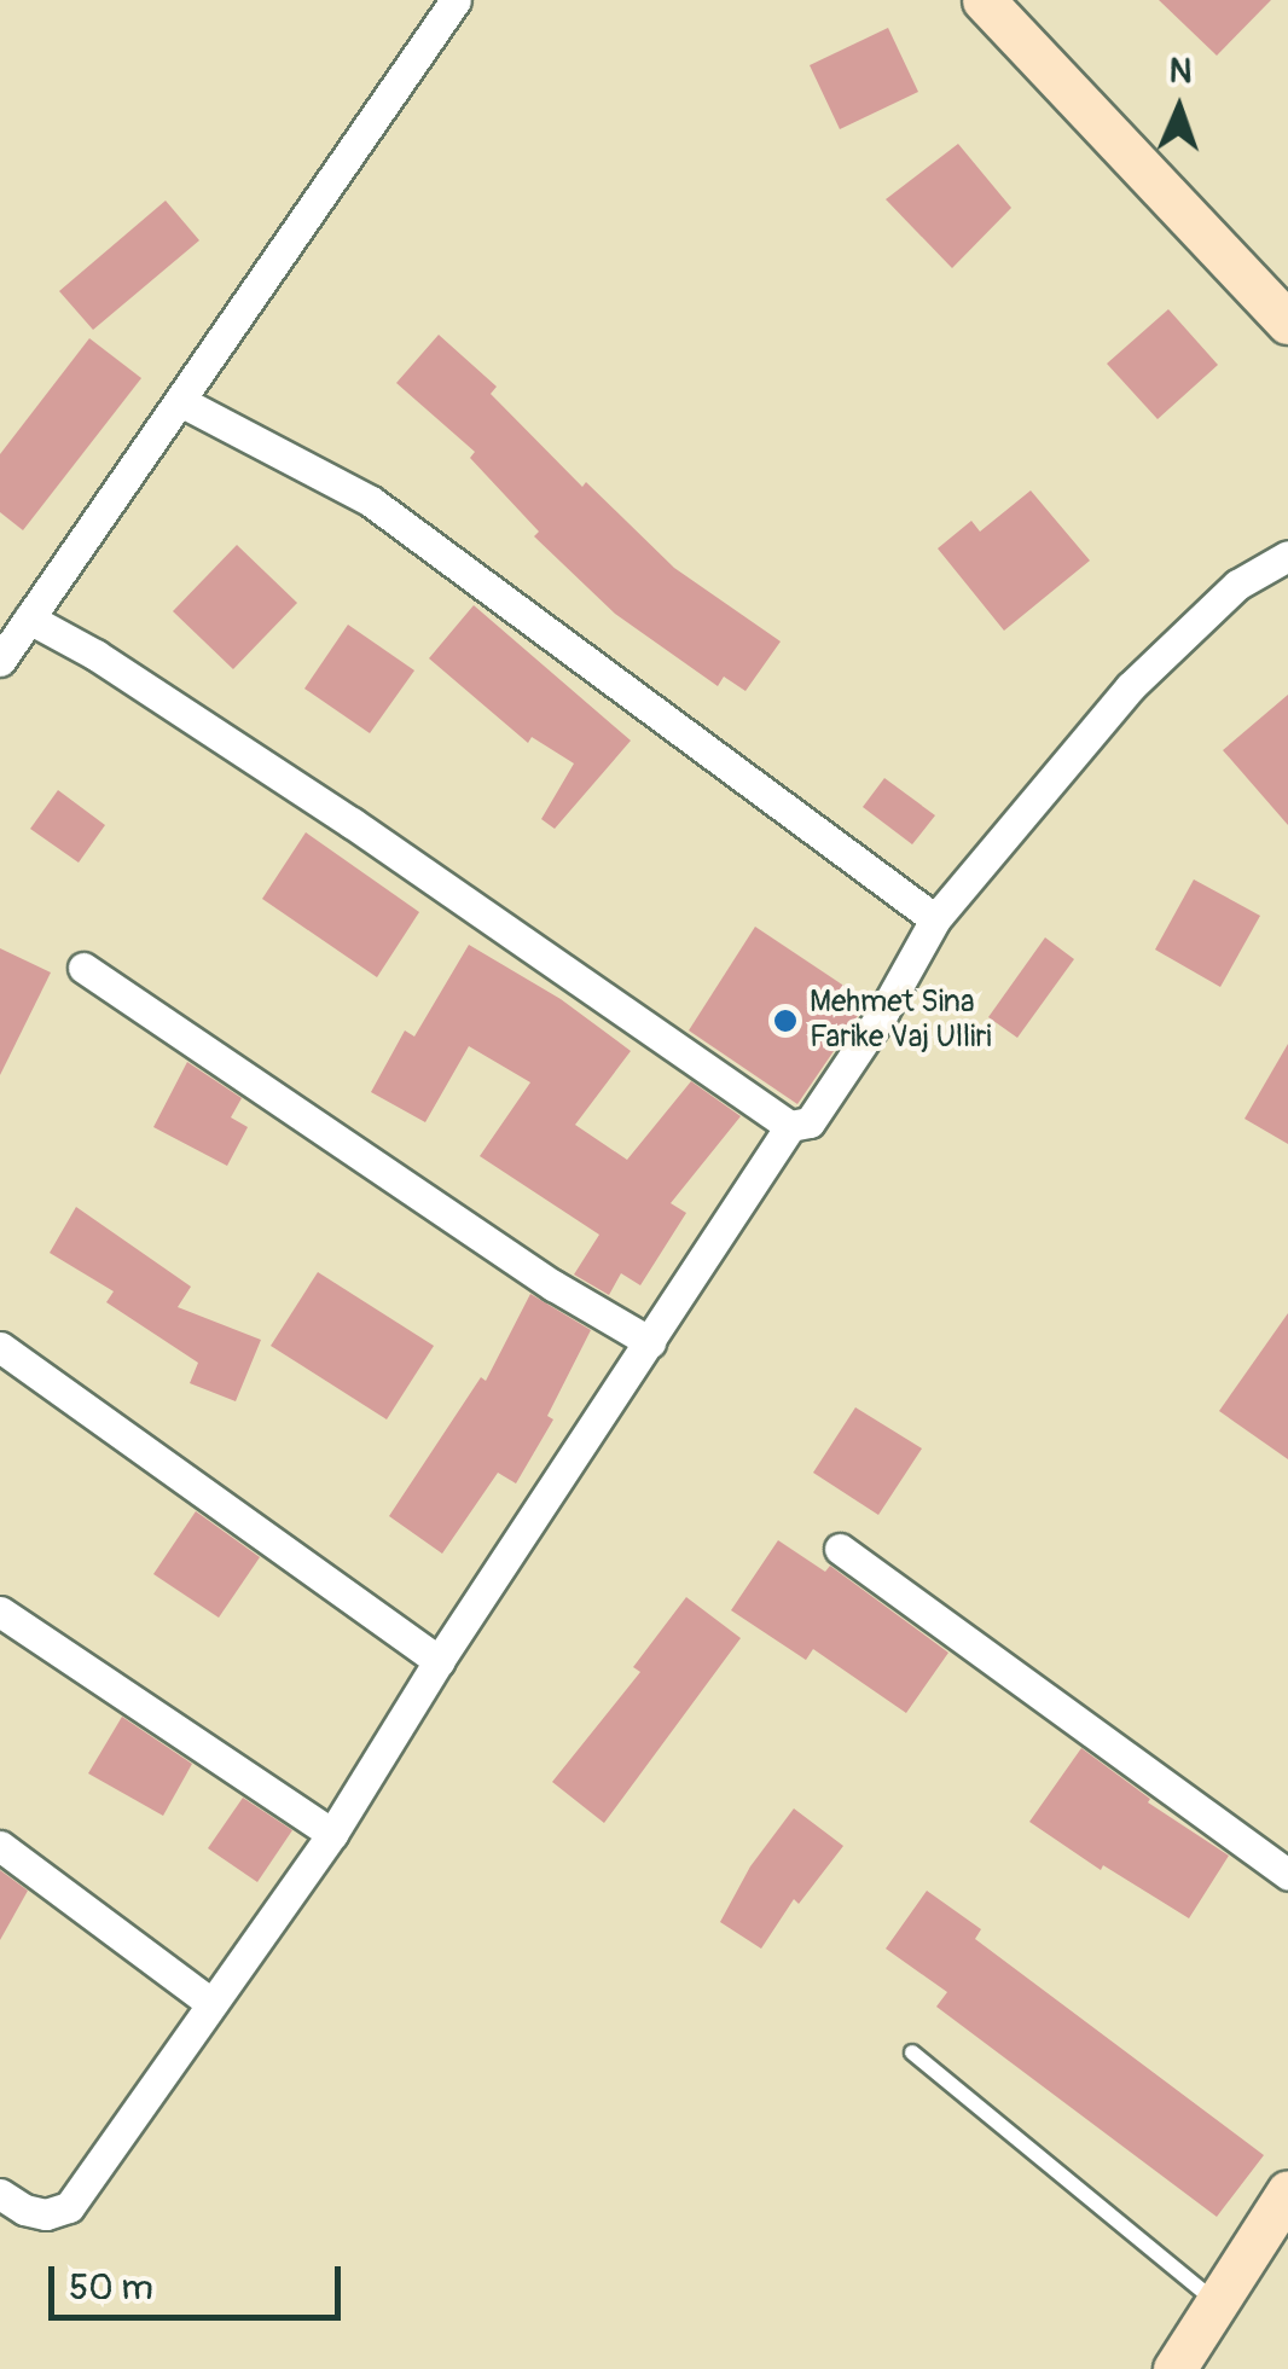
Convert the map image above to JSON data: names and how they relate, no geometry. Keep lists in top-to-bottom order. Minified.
{"places":["Mehmet Sina Farike Vaj Ulliri"],"scale_bar":"50 m","north":"top"}
